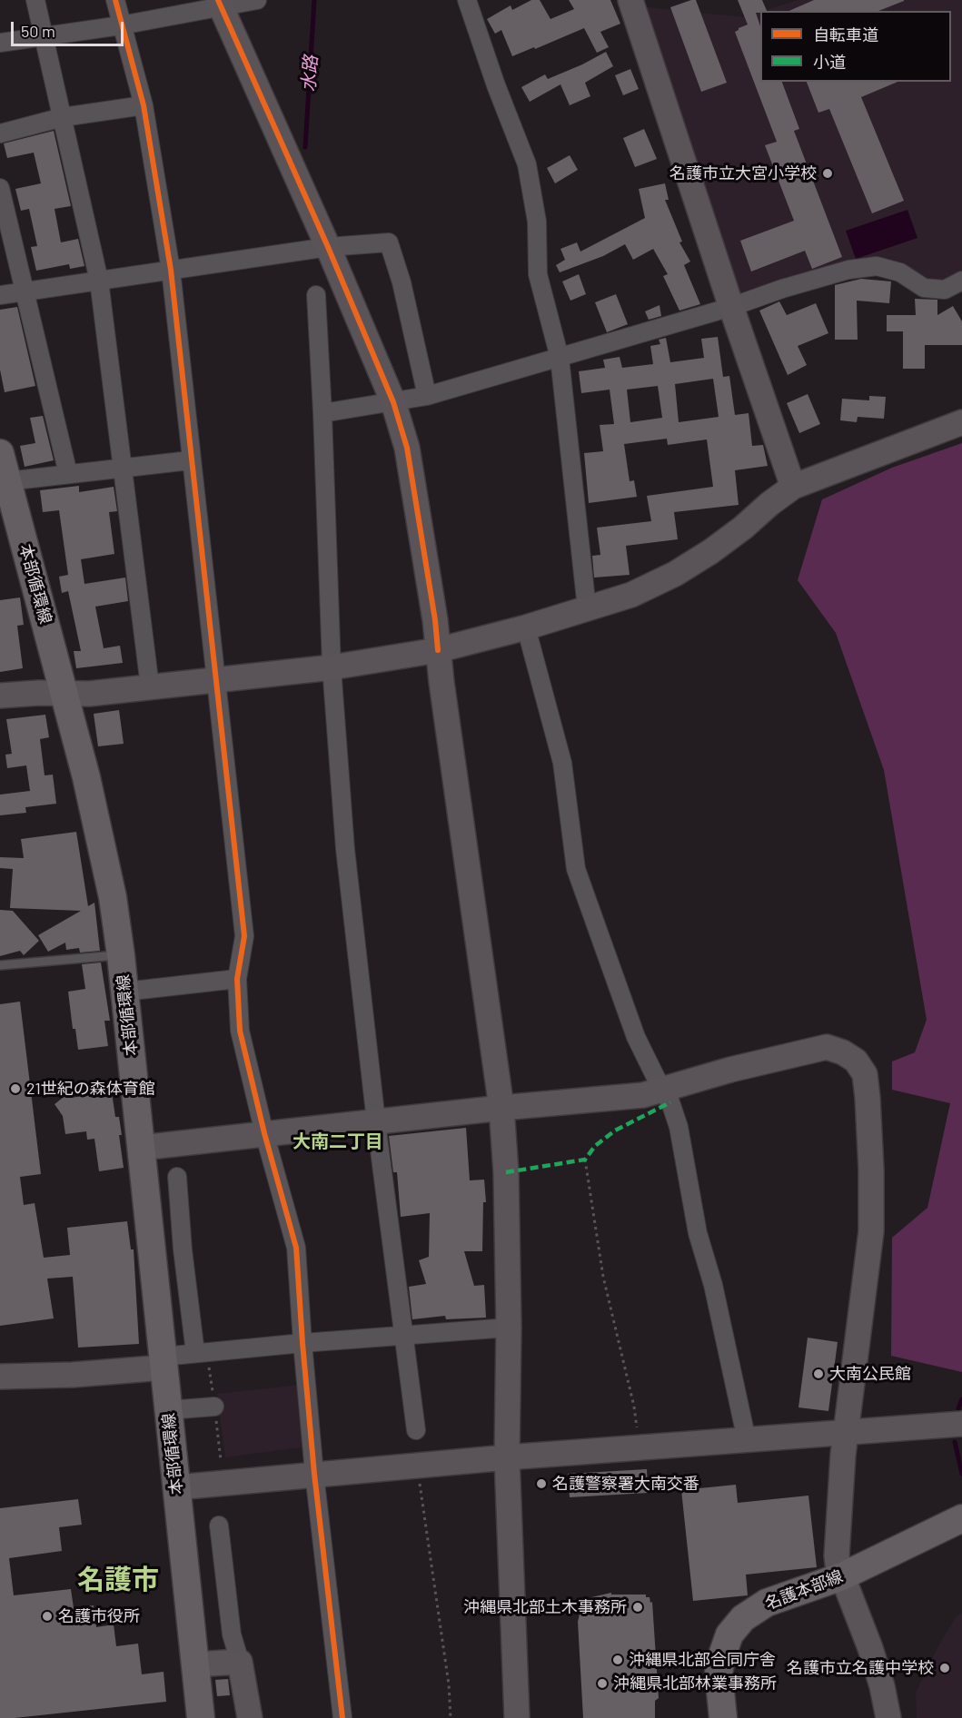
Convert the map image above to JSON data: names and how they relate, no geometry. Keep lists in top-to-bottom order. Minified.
{"streets":{"main road":["本部循環線","名護本部線"]},"districts":["大南二丁目","名護市"],"water":["水路"],"places":["名護市立大宮小学校","21世紀の森体育館","大南公民館","名護警察署大南交番","沖縄県北部土木事務所","名護市役所","沖縄県北部合同庁舎","名護市立名護中学校","沖縄県北部林業事務所"],"legend":["自転車道","小道"],"scale_bar":"50 m"}
